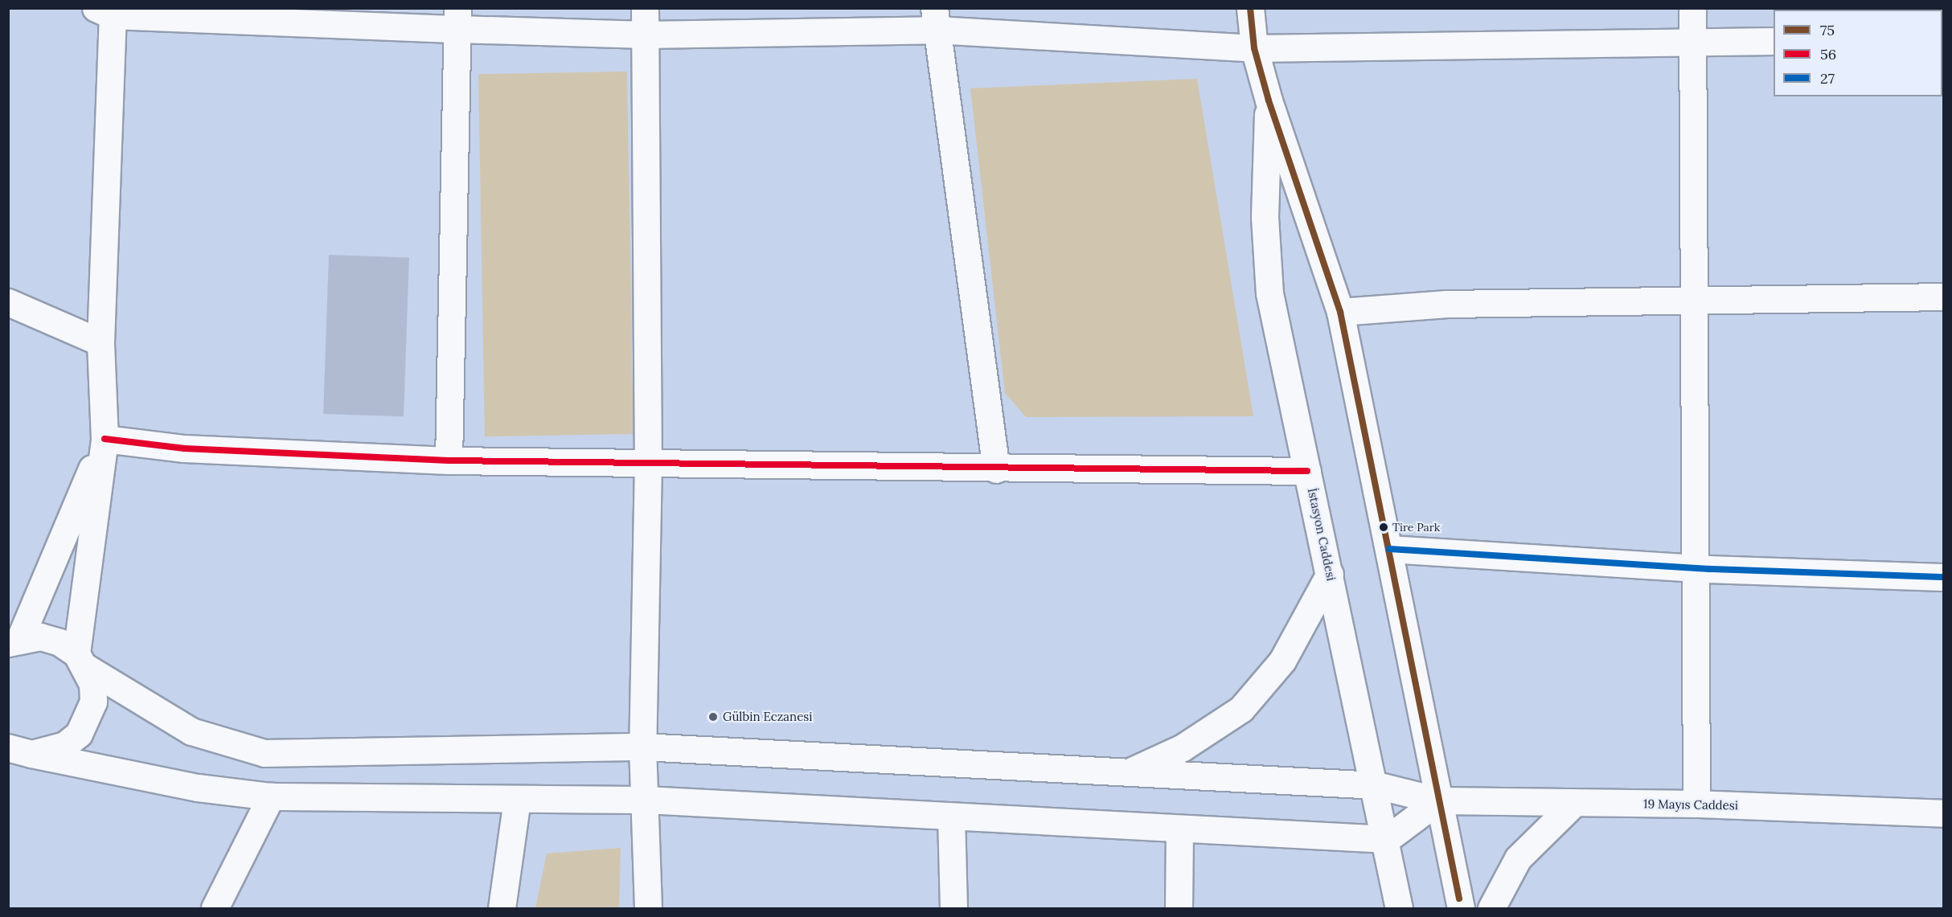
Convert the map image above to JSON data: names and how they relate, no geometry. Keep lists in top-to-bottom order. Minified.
{"streets":{"street":["İstasyon Caddesi","19 Mayıs Caddesi"]},"crossings":[["İstasyon Caddesi","19 Mayıs Caddesi"]],"places":["Tire Park","Gülbin Eczanesi"],"lines":["transit line 75","transit line 56","transit line 27"],"legend":["75","56","27"]}
